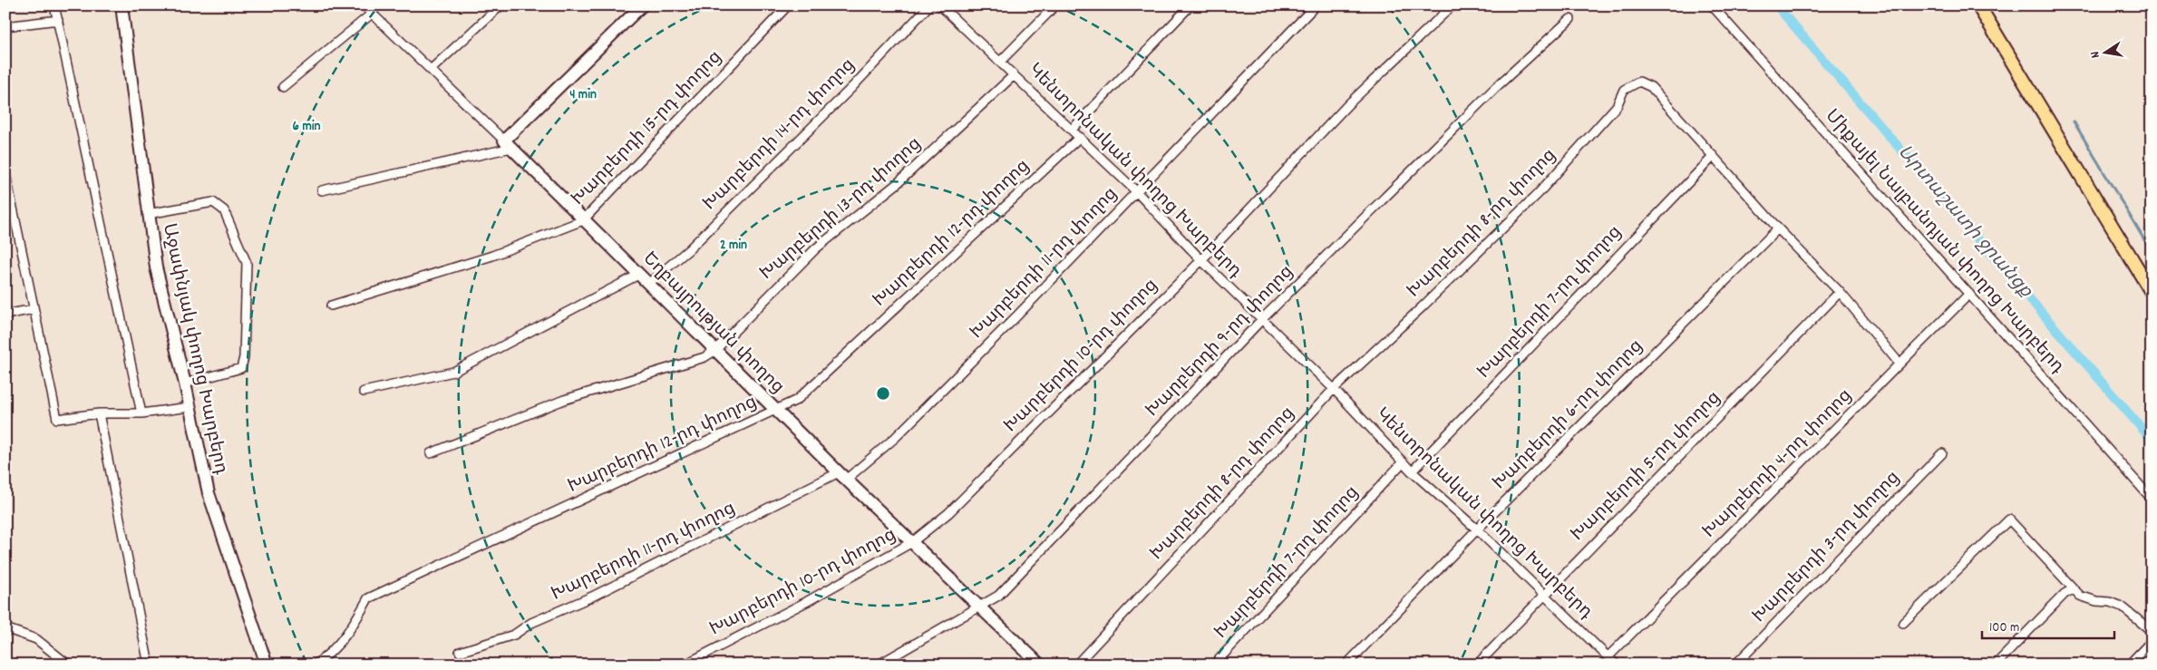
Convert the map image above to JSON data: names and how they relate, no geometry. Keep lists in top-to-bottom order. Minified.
{"streets":{"street":["Խարբերդի 15-րդ փողոց","Խարբերդի 14-րդ փողոց","Կենտրոնական փողոց Խարբերդ","Խարբերդի 13-րդ փողոց","Խարբերդի 8-րդ փողոց","Խարբերդի 12-րդ փողոց","Միքայել Նալբանդյան փողոց Խարբերդ","Խարբերդի 11-րդ փողոց","Խարբերդի 7-րդ փողոց","Եղբայրության փողոց","Խարբերդի 9-րդ փողոց","Աջափնյակ փողոց Խարբերդ","Խարբերդի 10-րդ փողոց","Խարբերդի 6-րդ փողոց","Խարբերդի 4-րդ փողոց","Խարբերդի 5-րդ փողոց","Խարբերդի 3-րդ փողոց"]},"crossings":[["Խարբերդի 15-րդ փողոց","Եղբայրության փողոց"],["Խարբերդի 14-րդ փողոց","Եղբայրության փողոց"],["Կենտրոնական փողոց Խարբերդ","Խարբերդի 13-րդ փողոց"],["Կենտրոնական փողոց Խարբերդ","Խարբերդի 8-րդ փողոց"],["Կենտրոնական փողոց Խարբերդ","Խարբերդի 12-րդ փողոց"],["Կենտրոնական փողոց Խարբերդ","Խարբերդի 11-րդ փողոց"],["Կենտրոնական փողոց Խարբերդ","Խարբերդի 7-րդ փողոց"],["Կենտրոնական փողոց Խարբերդ","Խարբերդի 9-րդ փողոց"],["Կենտրոնական փողոց Խարբերդ","Խարբերդի 10-րդ փողոց"],["Կենտրոնական փողոց Խարբերդ","Խարբերդի 6-րդ փողոց"],["Կենտրոնական փողոց Խարբերդ","Խարբերդի 4-րդ փողոց"],["Կենտրոնական փողոց Խարբերդ","Խարբերդի 5-րդ փողոց"],["Խարբերդի 13-րդ փողոց","Եղբայրության փողոց"],["Խարբերդի 8-րդ փողոց","Խարբերդի 7-րդ փողոց"],["Խարբերդի 8-րդ փողոց","Խարբերդի 6-րդ փողոց"],["Խարբերդի 8-րդ փողոց","Խարբերդի 4-րդ փողոց"],["Խարբերդի 8-րդ փողոց","Խարբերդի 5-րդ փողոց"],["Խարբերդի 12-րդ փողոց","Եղբայրության փողոց"],["Միքայել Նալբանդյան փողոց Խարբերդ","Խարբերդի 4-րդ փողոց"],["Խարբերդի 11-րդ փողոց","Եղբայրության փողոց"],["Եղբայրության փողոց","Խարբերդի 9-րդ փողոց"],["Եղբայրության փողոց","Խարբերդի 10-րդ փողոց"]],"water":["Արտաշատի ջրանցք"],"scale_bar":"100 m","north":"left","rings":["4 min","6 min","2 min"]}
